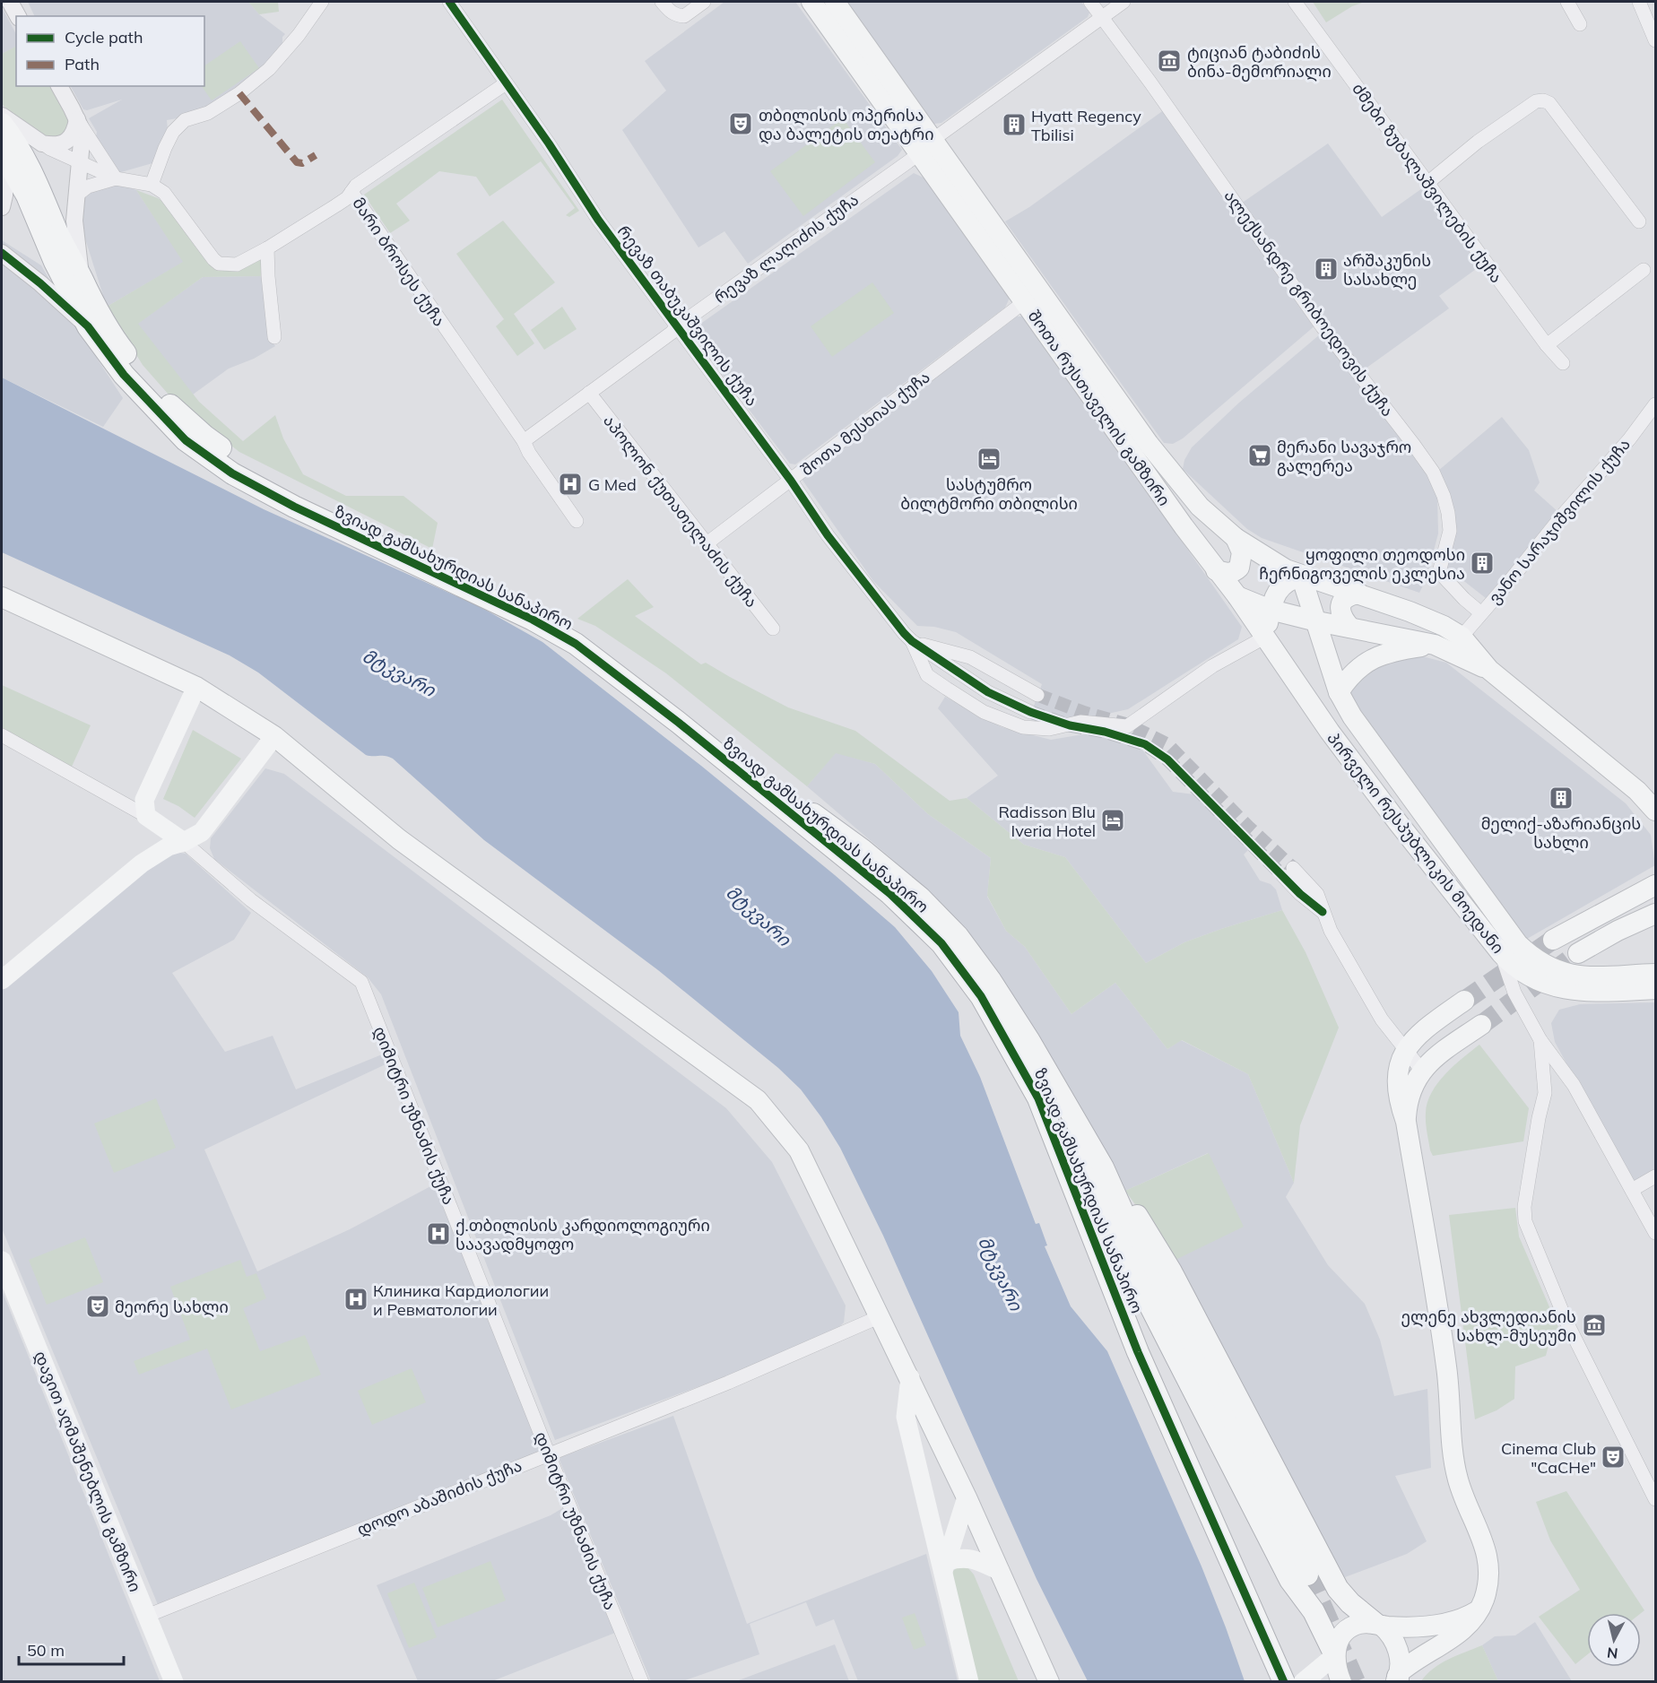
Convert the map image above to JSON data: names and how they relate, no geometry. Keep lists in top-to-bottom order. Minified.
{"streets":{"highway":["ზვიად გამსახურდიას სანაპირო"],"main road":["შოთა რუსთაველის გამზირი","პირველი რესპუბლიკის მოედანი","დიმიტრი უზნაძის ქუჩა","დავით აღმაშენებლის გამზირი"],"street":["ძმები ზუბალაშვილების ქუჩა","რევაზ ლაღიძის ქუჩა","მარი ბროსეს ქუჩა","ალექსანდრე გრიბოედოვის ქუჩა","რევაზ თაბუკაშვილის ქუჩა","შოთა მესხიას ქუჩა","აპოლონ ქუთათელაძის ქუჩა","ვანო სარაჯიშვილის ქუჩა","დოდო აბაშიძის ქუჩა"]},"crossings":[["რევაზ ლაღიძის ქუჩა","მარი ბროსეს ქუჩა"],["რევაზ ლაღიძის ქუჩა","ალექსანდრე გრიბოედოვის ქუჩა"],["რევაზ ლაღიძის ქუჩა","რევაზ თაბუკაშვილის ქუჩა"],["რევაზ ლაღიძის ქუჩა","შოთა რუსთაველის გამზირი"],["რევაზ ლაღიძის ქუჩა","აპოლონ ქუთათელაძის ქუჩა"],["ალექსანდრე გრიბოედოვის ქუჩა","ვანო სარაჯიშვილის ქუჩა"],["რევაზ თაბუკაშვილის ქუჩა","შოთა მესხიას ქუჩა"],["შოთა რუსთაველის გამზირი","შოთა მესხიას ქუჩა"],["შოთა რუსთაველის გამზირი","ვანო სარაჯიშვილის ქუჩა"],["შოთა რუსთაველის გამზირი","პირველი რესპუბლიკის მოედანი"],["შოთა მესხიას ქუჩა","აპოლონ ქუთათელაძის ქუჩა"],["დიმიტრი უზნაძის ქუჩა","დოდო აბაშიძის ქუჩა"],["დავით აღმაშენებლის გამზირი","დოდო აბაშიძის ქუჩა"]],"water":["მტკვარი"],"places":{"museum":["ტიციან ტაბიძის ბინა-მემორიალი","ელენე ახვლედიანის სახლ-მუსეუმი"],"theatre":["თბილისის ოპერისა და ბალეტის თეატრი","მეორე სახლი","Cinema Club \"CaCHe\""],"building":["Hyatt Regency Tbilisi","არშაკუნის სასახლე","ყოფილი თეოდოსი ჩერნიგოველის ეკლესია","მელიქ-აზარიანცის სახლი"],"supermarket":["მერანი სავაჯრო გალერეა"],"hotel":["სასტუმრო ბილტმორი თბილისი","Radisson Blu Iveria Hotel"],"hospital":["G Med","ქ.თბილისის კარდიოლოგიური საავადმყოფო","Клиника Кардиологии и Ревматологии"]},"legend":["Cycle path","Path"],"scale_bar":"50 m","north":"bottom"}
